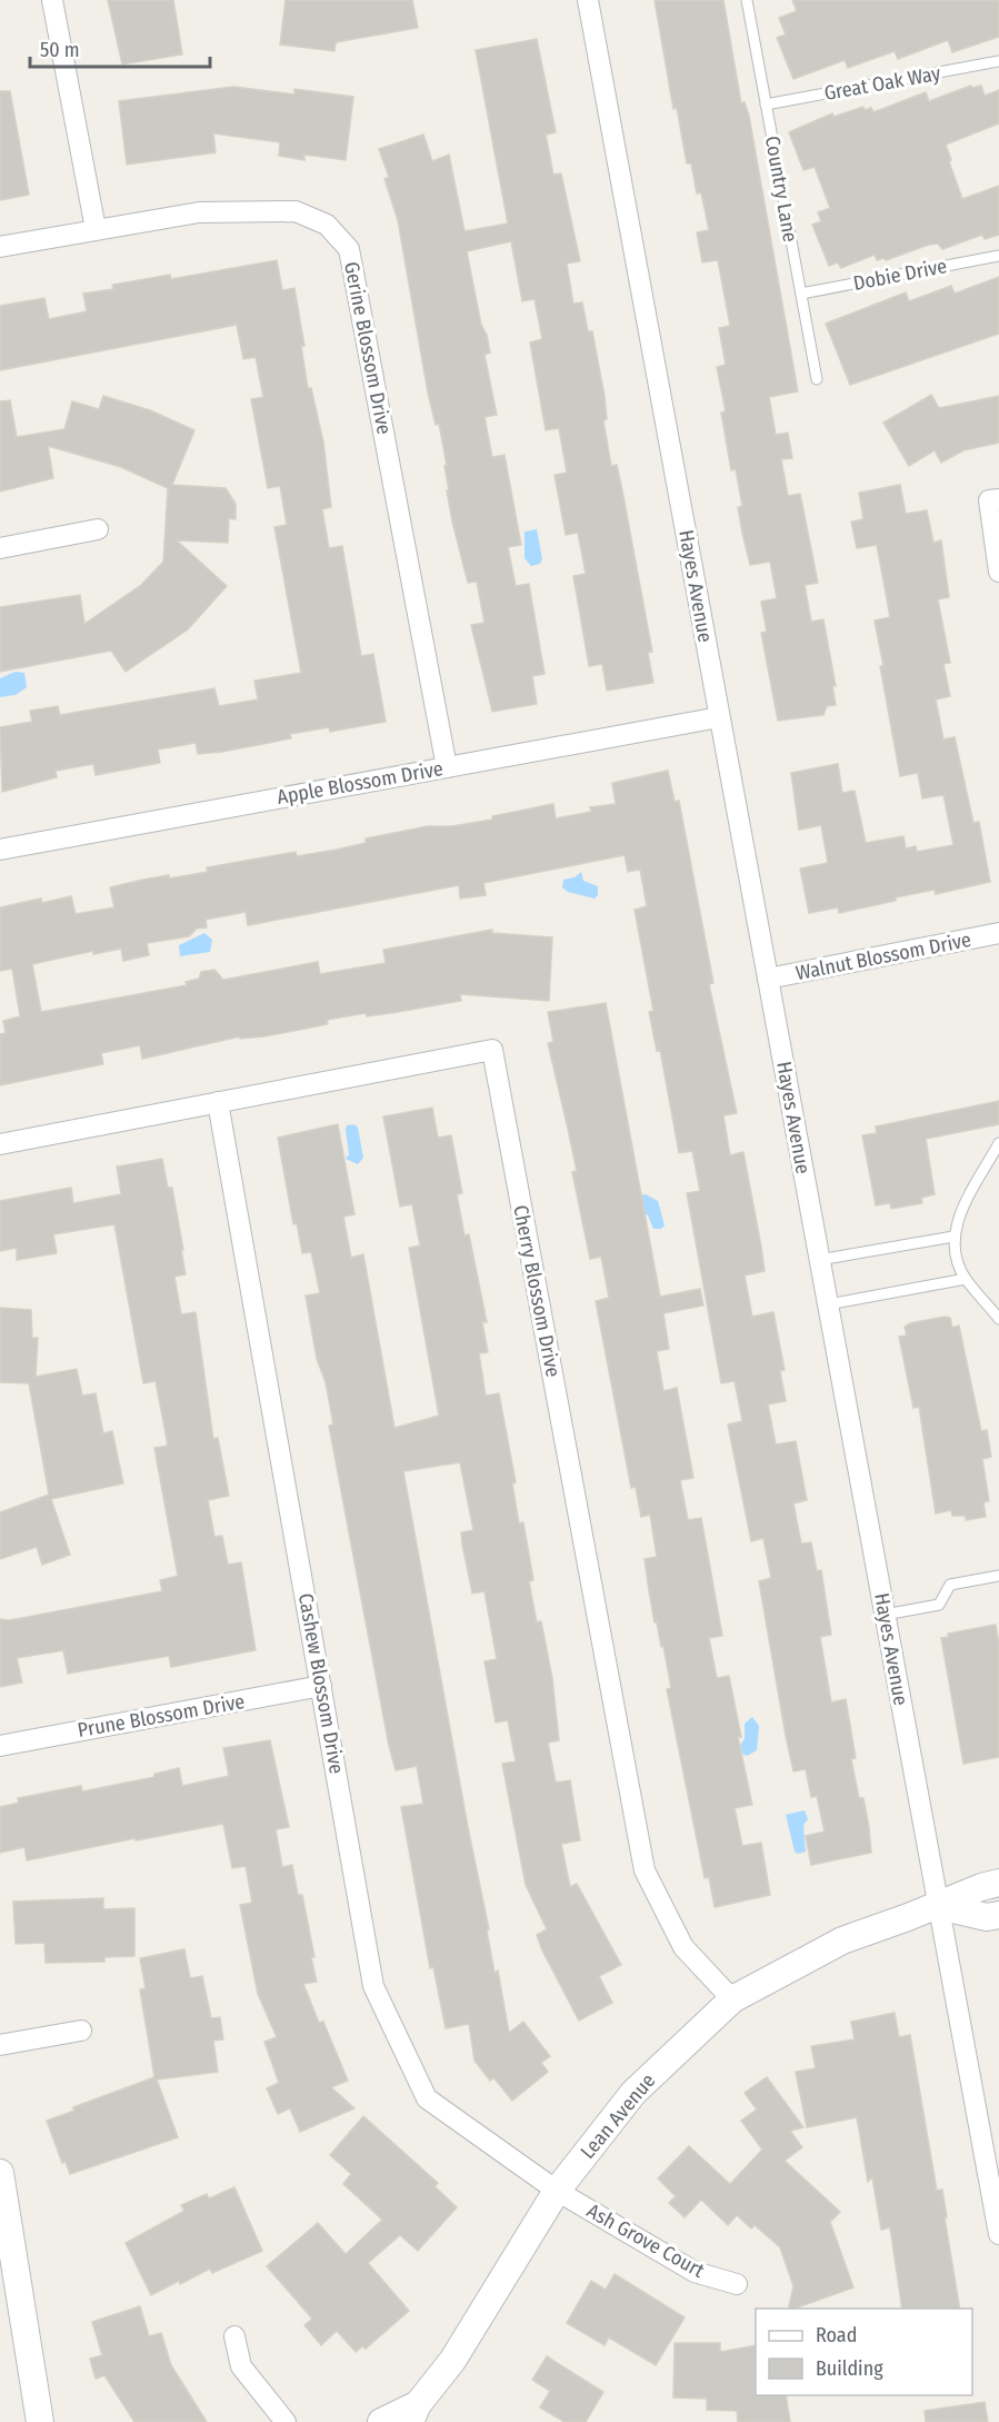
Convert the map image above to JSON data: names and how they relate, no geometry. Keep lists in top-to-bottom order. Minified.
{"streets":{"street":["Gerine Blossom Drive","Hayes Avenue","Apple Blossom Drive","Walnut Blossom Drive","Cherry Blossom Drive","Cashew Blossom Drive","Prune Blossom Drive","Lean Avenue","Ash Grove Court"],"lane":["Great Oak Way","Country Lane","Dobie Drive"]},"crossings":[["Great Oak Way","Country Lane"],["Country Lane","Dobie Drive"],["Gerine Blossom Drive","Apple Blossom Drive"],["Hayes Avenue","Apple Blossom Drive"],["Hayes Avenue","Walnut Blossom Drive"],["Hayes Avenue","Lean Avenue"],["Cherry Blossom Drive","Cashew Blossom Drive"],["Cherry Blossom Drive","Lean Avenue"],["Cashew Blossom Drive","Prune Blossom Drive"],["Cashew Blossom Drive","Lean Avenue"],["Cashew Blossom Drive","Ash Grove Court"],["Lean Avenue","Ash Grove Court"]],"legend":["Road","Building"],"scale_bar":"50 m"}
